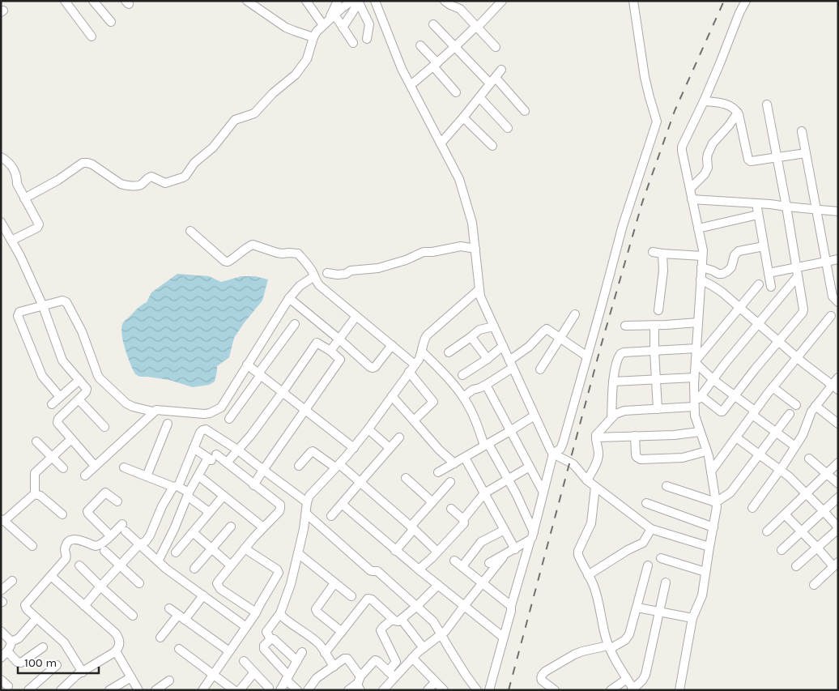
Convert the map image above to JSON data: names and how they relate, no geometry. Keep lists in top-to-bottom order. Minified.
{"scale_bar":"100 m"}
